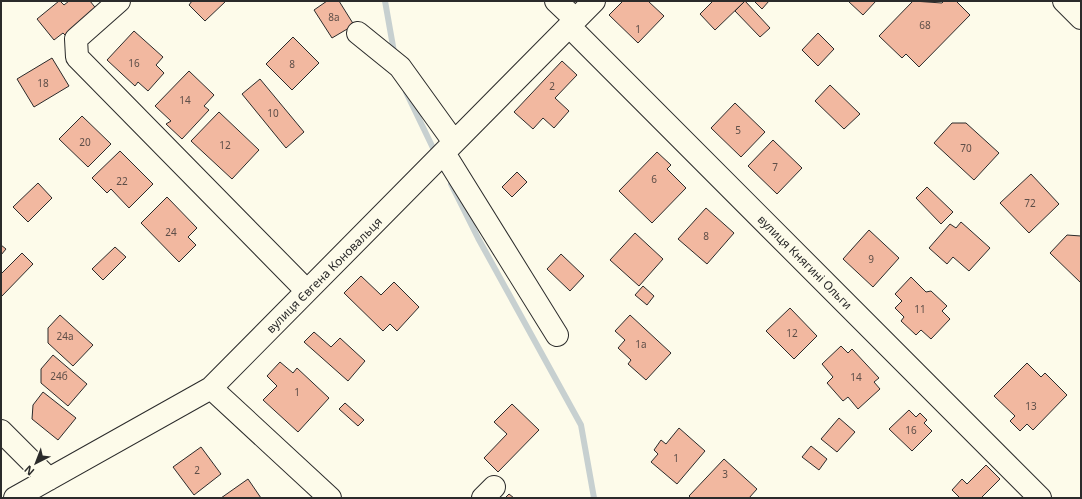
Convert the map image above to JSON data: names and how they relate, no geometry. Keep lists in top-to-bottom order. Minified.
{"streets":{"street":["вулиця Княгині Ольги","вулиця Євгена Коновальця"]},"crossings":[["вулиця Княгині Ольги","вулиця Євгена Коновальця"]],"house_numbers":["8а","68","1","16","8","18","2","14","10","5","20","12","70","7","6","22","72","24","8","9","11","12","24а","1а","24б","14","1","13","16","1","2","3"],"north":"bottom left"}
